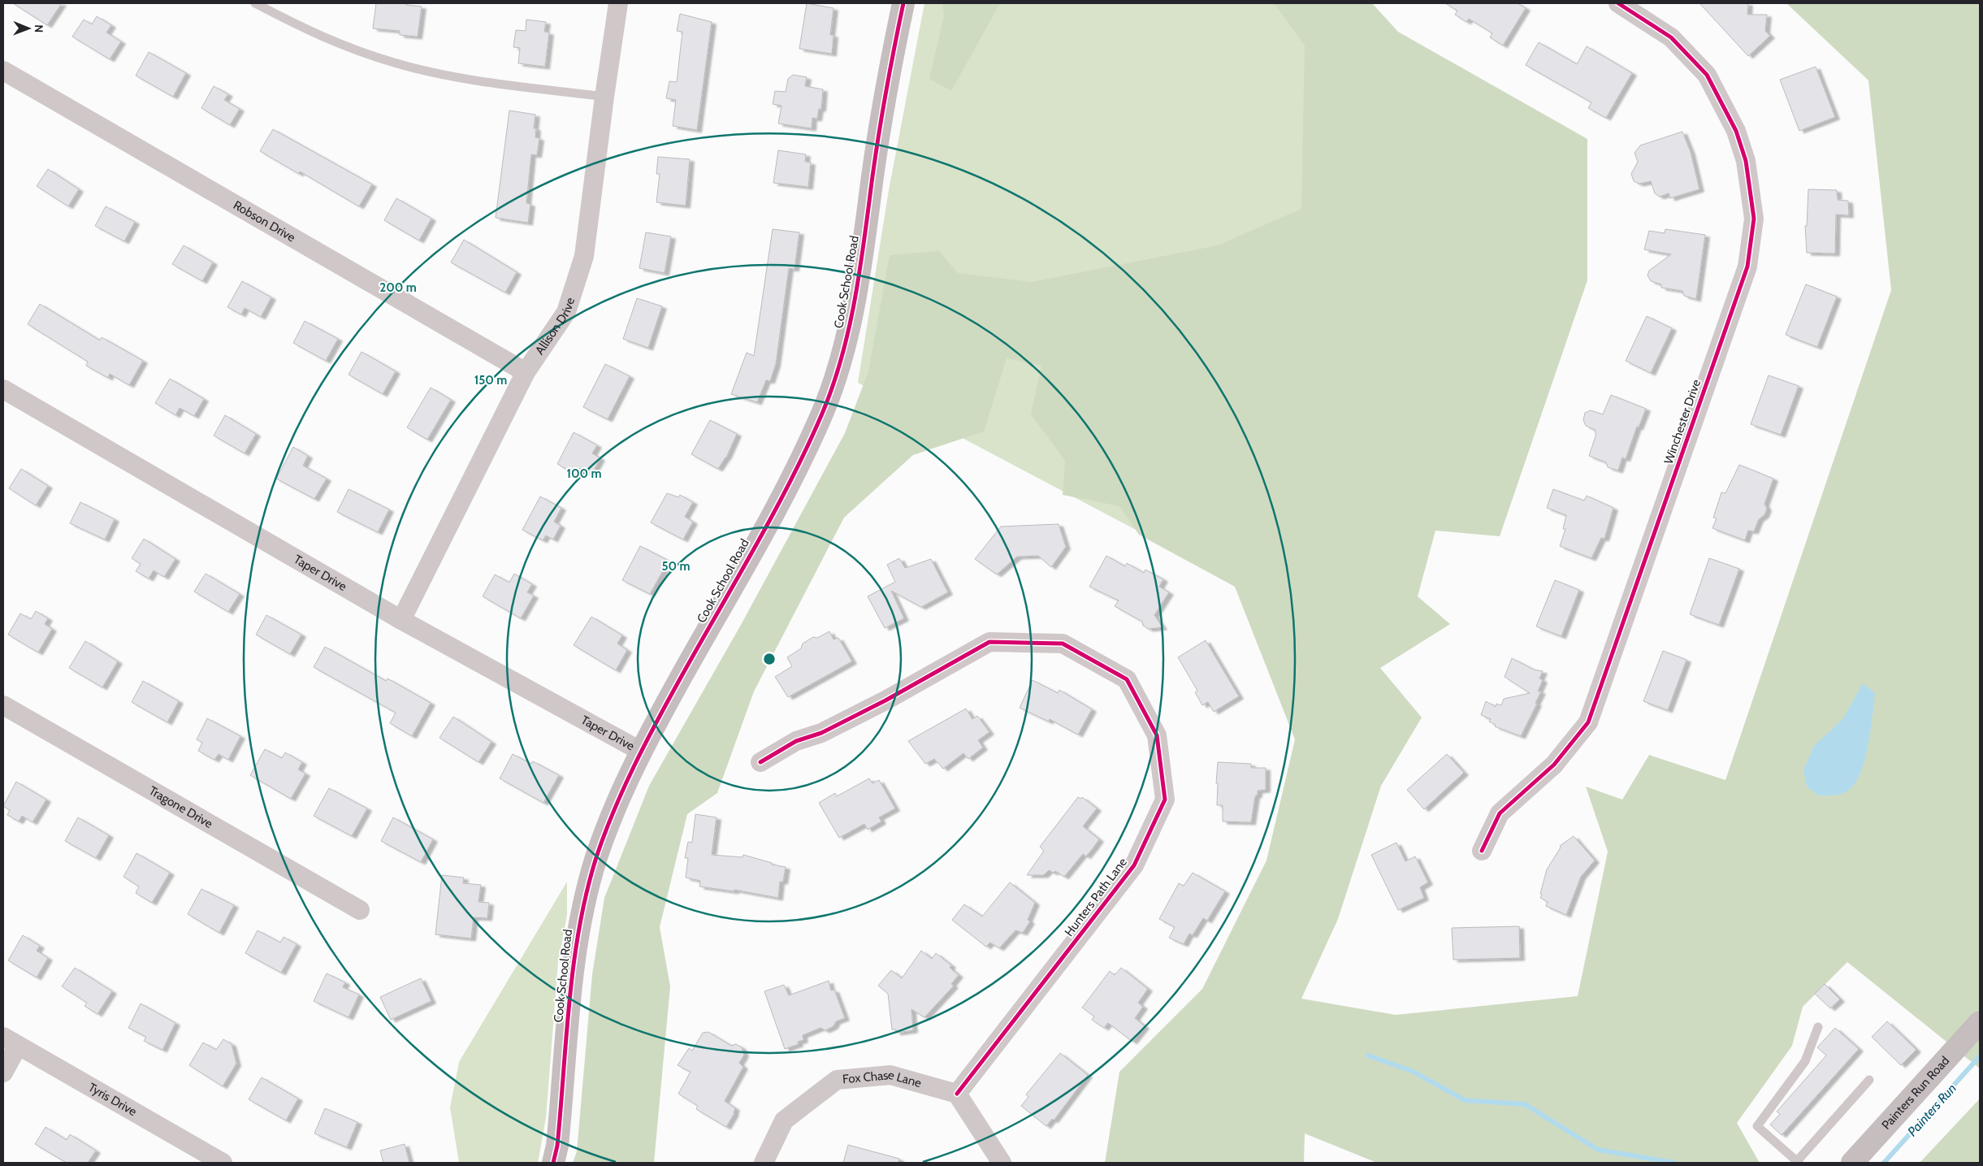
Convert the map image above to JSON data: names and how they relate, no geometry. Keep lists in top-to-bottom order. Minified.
{"streets":{"street":["Robson Drive","Cook School Road","Allison Drive","Winchester Drive","Taper Drive","Tragone Drive","Hunters Path Lane","Fox Chase Lane","Painters Run Road","Tyris Drive"]},"crossings":[["Robson Drive","Allison Drive"],["Cook School Road","Taper Drive"],["Allison Drive","Taper Drive"],["Hunters Path Lane","Fox Chase Lane"]],"water":["Painters Run"],"north":"right","rings":["200 m","150 m","100 m","50 m"]}
